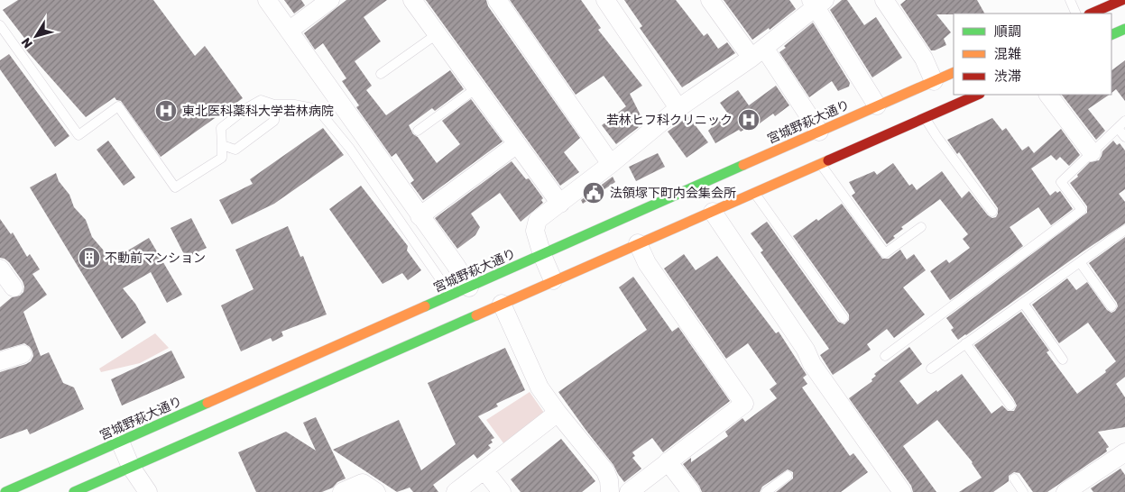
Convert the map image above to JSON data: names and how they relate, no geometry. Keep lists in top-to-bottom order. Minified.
{"streets":{"street":["宮城野萩大通り"]},"places":{"hospital":["東北医科薬科大学若林病院","若林ヒフ科クリニック"],"public building":["法領塚下町内会集会所"],"building":["不動前マンション"]},"legend":["順調","混雑","渋滞"],"north":"bottom left"}
